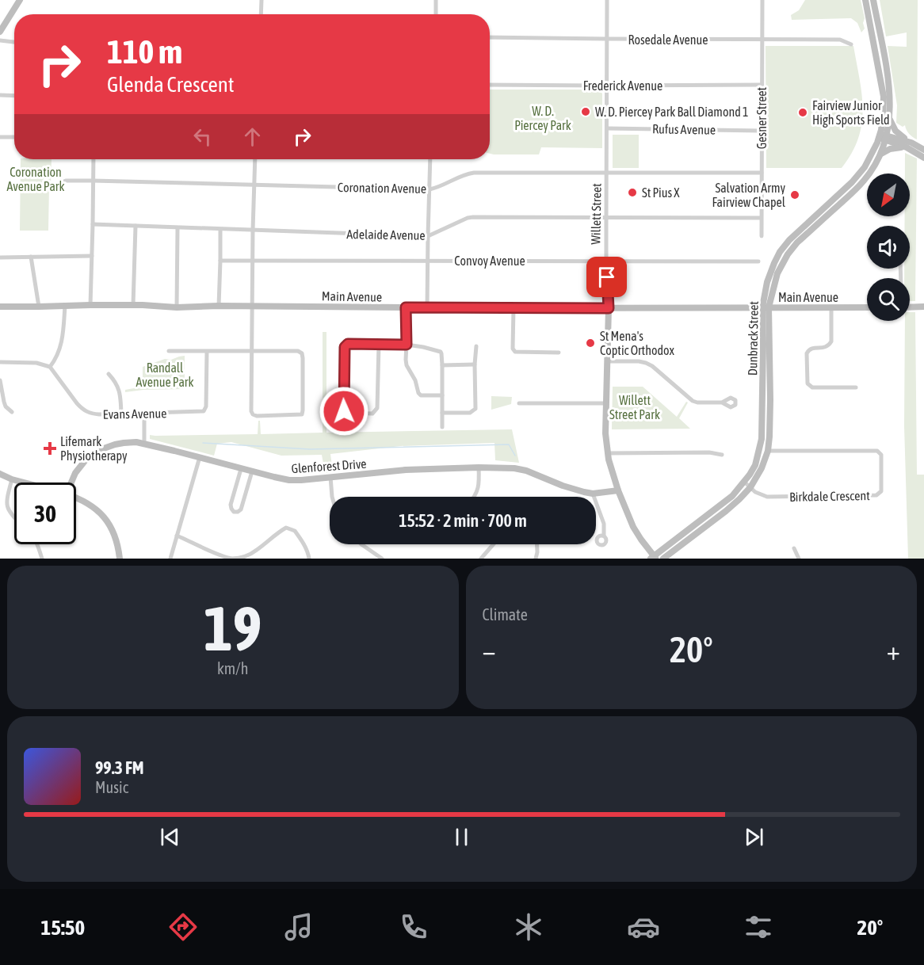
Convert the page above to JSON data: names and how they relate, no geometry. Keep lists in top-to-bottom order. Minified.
{"streets":{"street":["Rosedale Avenue","Frederick Avenue","Gesner Street","Rufus Avenue","Coronation Avenue","Willett Street","Adelaide Avenue","Convoy Avenue","Main Avenue","Dunbrack Street","Evans Avenue","Glenforest Drive","Birkdale Crescent"]},"crossings":[["Rosedale Avenue","Gesner Street"],["Rosedale Avenue","Willett Street"],["Frederick Avenue","Gesner Street"],["Frederick Avenue","Willett Street"],["Gesner Street","Rufus Avenue"],["Gesner Street","Coronation Avenue"],["Gesner Street","Adelaide Avenue"],["Rufus Avenue","Willett Street"],["Coronation Avenue","Willett Street"],["Willett Street","Adelaide Avenue"],["Willett Street","Convoy Avenue"],["Willett Street","Main Avenue"],["Willett Street","Dunbrack Street"],["Willett Street","Glenforest Drive"],["Main Avenue","Dunbrack Street"],["Dunbrack Street","Birkdale Crescent"]],"parks":["W. D. Piercey Park","Coronation Avenue Park","Randall Avenue Park","Willett Street Park"],"places":{"other":["W. D. Piercey Park Ball Diamond 1","Fairview Junior High Sports Field","St Pius X","Salvation Army Fairview Chapel","St Mena's Coptic Orthodox"],"health":["Lifemark Physiotherapy"]},"north":"bottom left","page":{"turn":["110 m","Glenda Crescent"],"limit":"30","trip":"15:52 · 2 min · 700 m","tile":[["19","km/h"],"Climate"],"heat":["−","20°","+"],"song":["99.3 FM","Music"],"tabs":["15:50","20°"]}}
